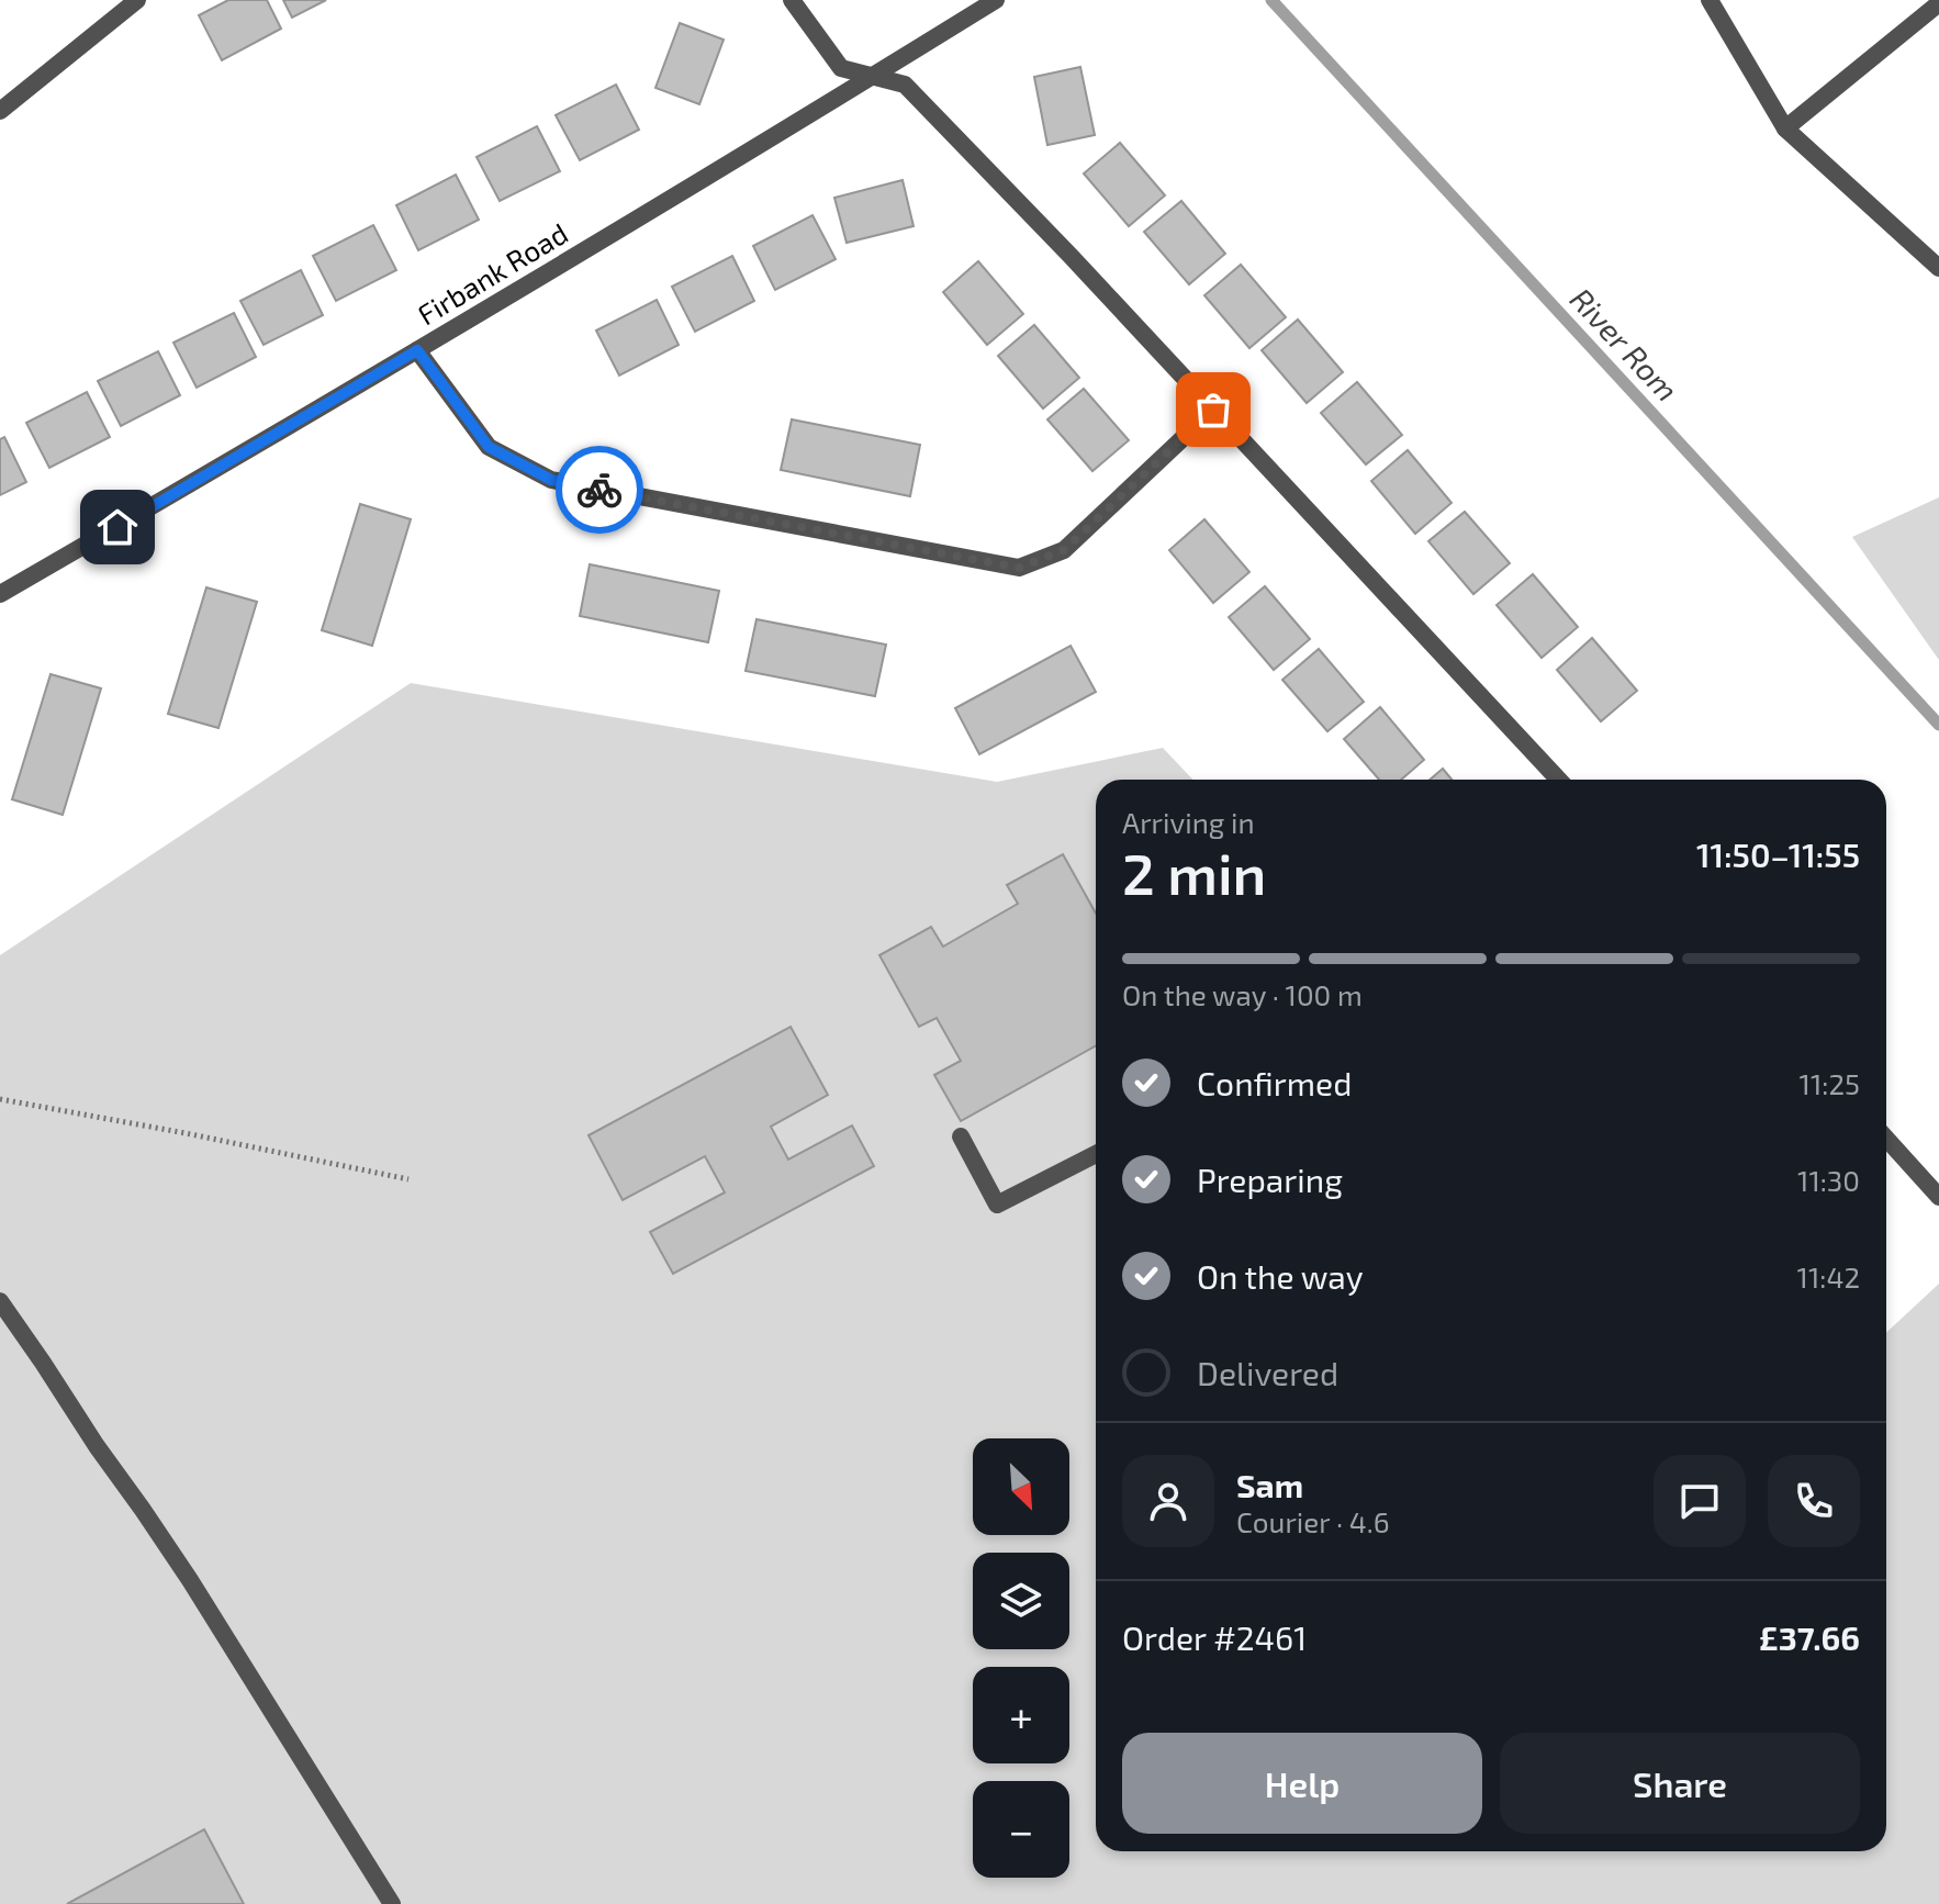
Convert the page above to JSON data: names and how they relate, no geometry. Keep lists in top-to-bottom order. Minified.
{"streets":{"street":["Firbank Road"]},"water":["River Rom"],"north":"bottom right","page":{"heading":["2 min","Arriving in","11:50–11:55"],"panel":["Sam","Courier · 4.6","Order #2461","£37.66"],"bar":"On the way · 100 m","list":[["Confirmed","11:25"],["Preparing","11:30"],["On the way","11:42"],"Delivered"],"map_buttons":["+","−"],"buttons":["Help","Share"]}}
